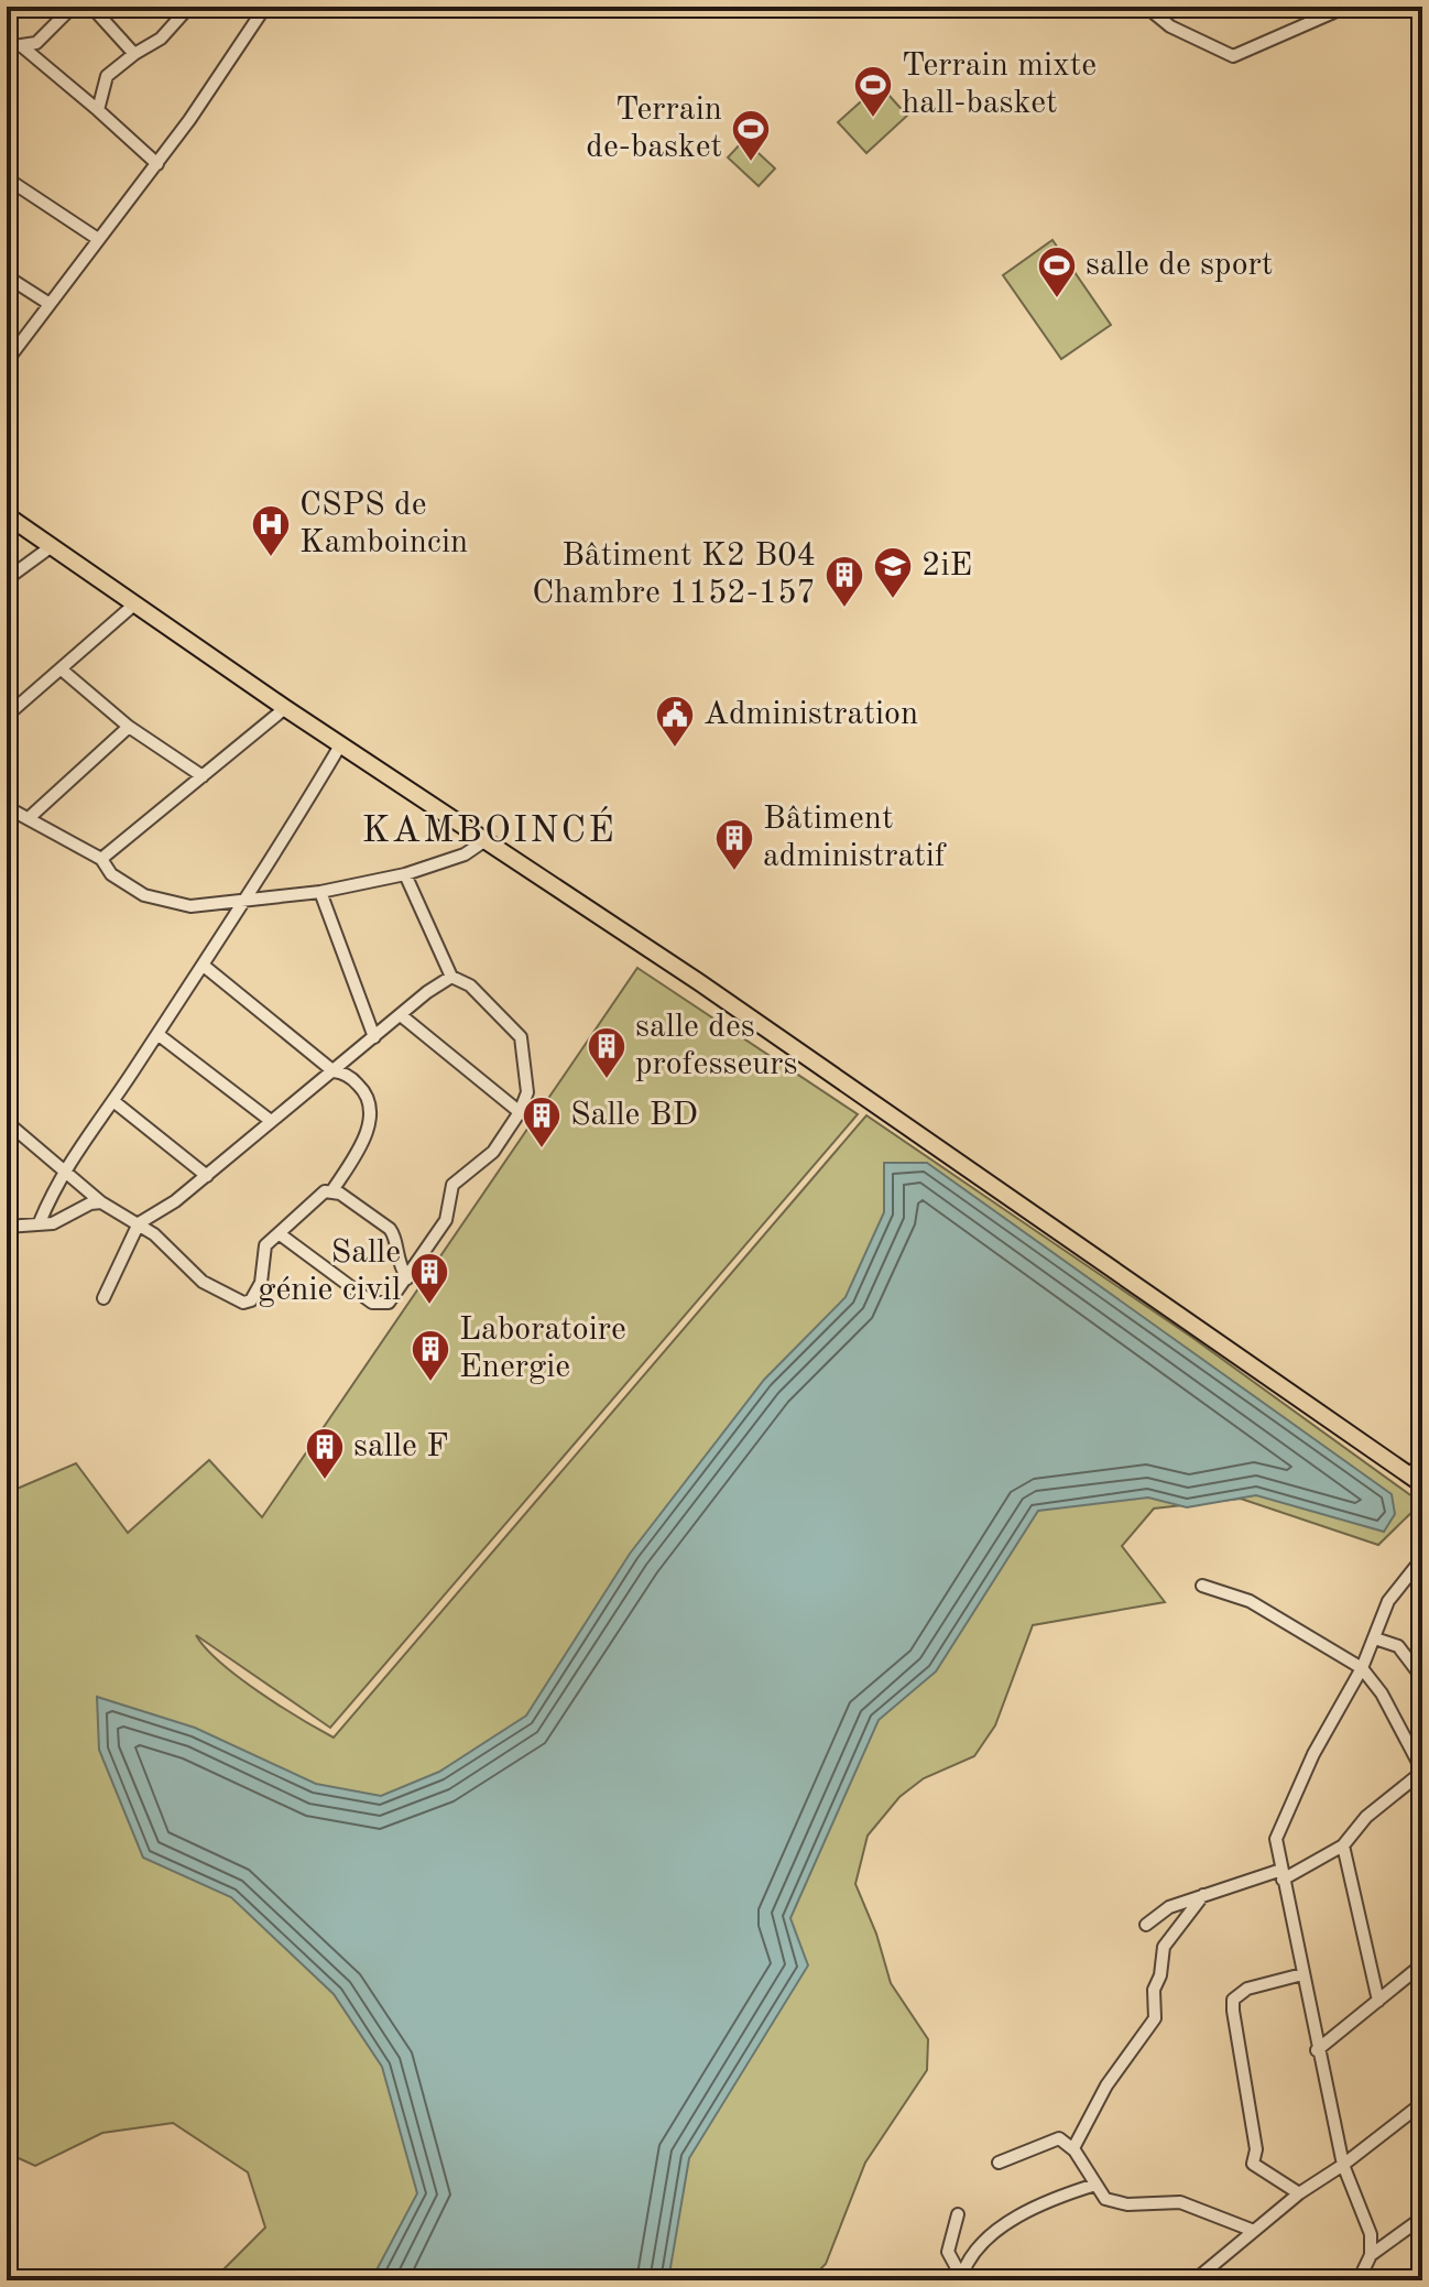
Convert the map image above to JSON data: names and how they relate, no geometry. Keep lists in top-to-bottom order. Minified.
{"districts":["KAMBOINCÉ"],"places":{"sports":["Terrain mixte hall-basket","Terrain de-basket","salle de sport"],"hospital":["CSPS de Kamboincin"],"school or university":["2iE"],"building":["Bâtiment K2 B04 Chambre 1152-157","Bâtiment administratif","salle des professeurs","Salle BD","Salle génie civil","Laboratoire Energie","salle F"],"public building":["Administration"]}}
